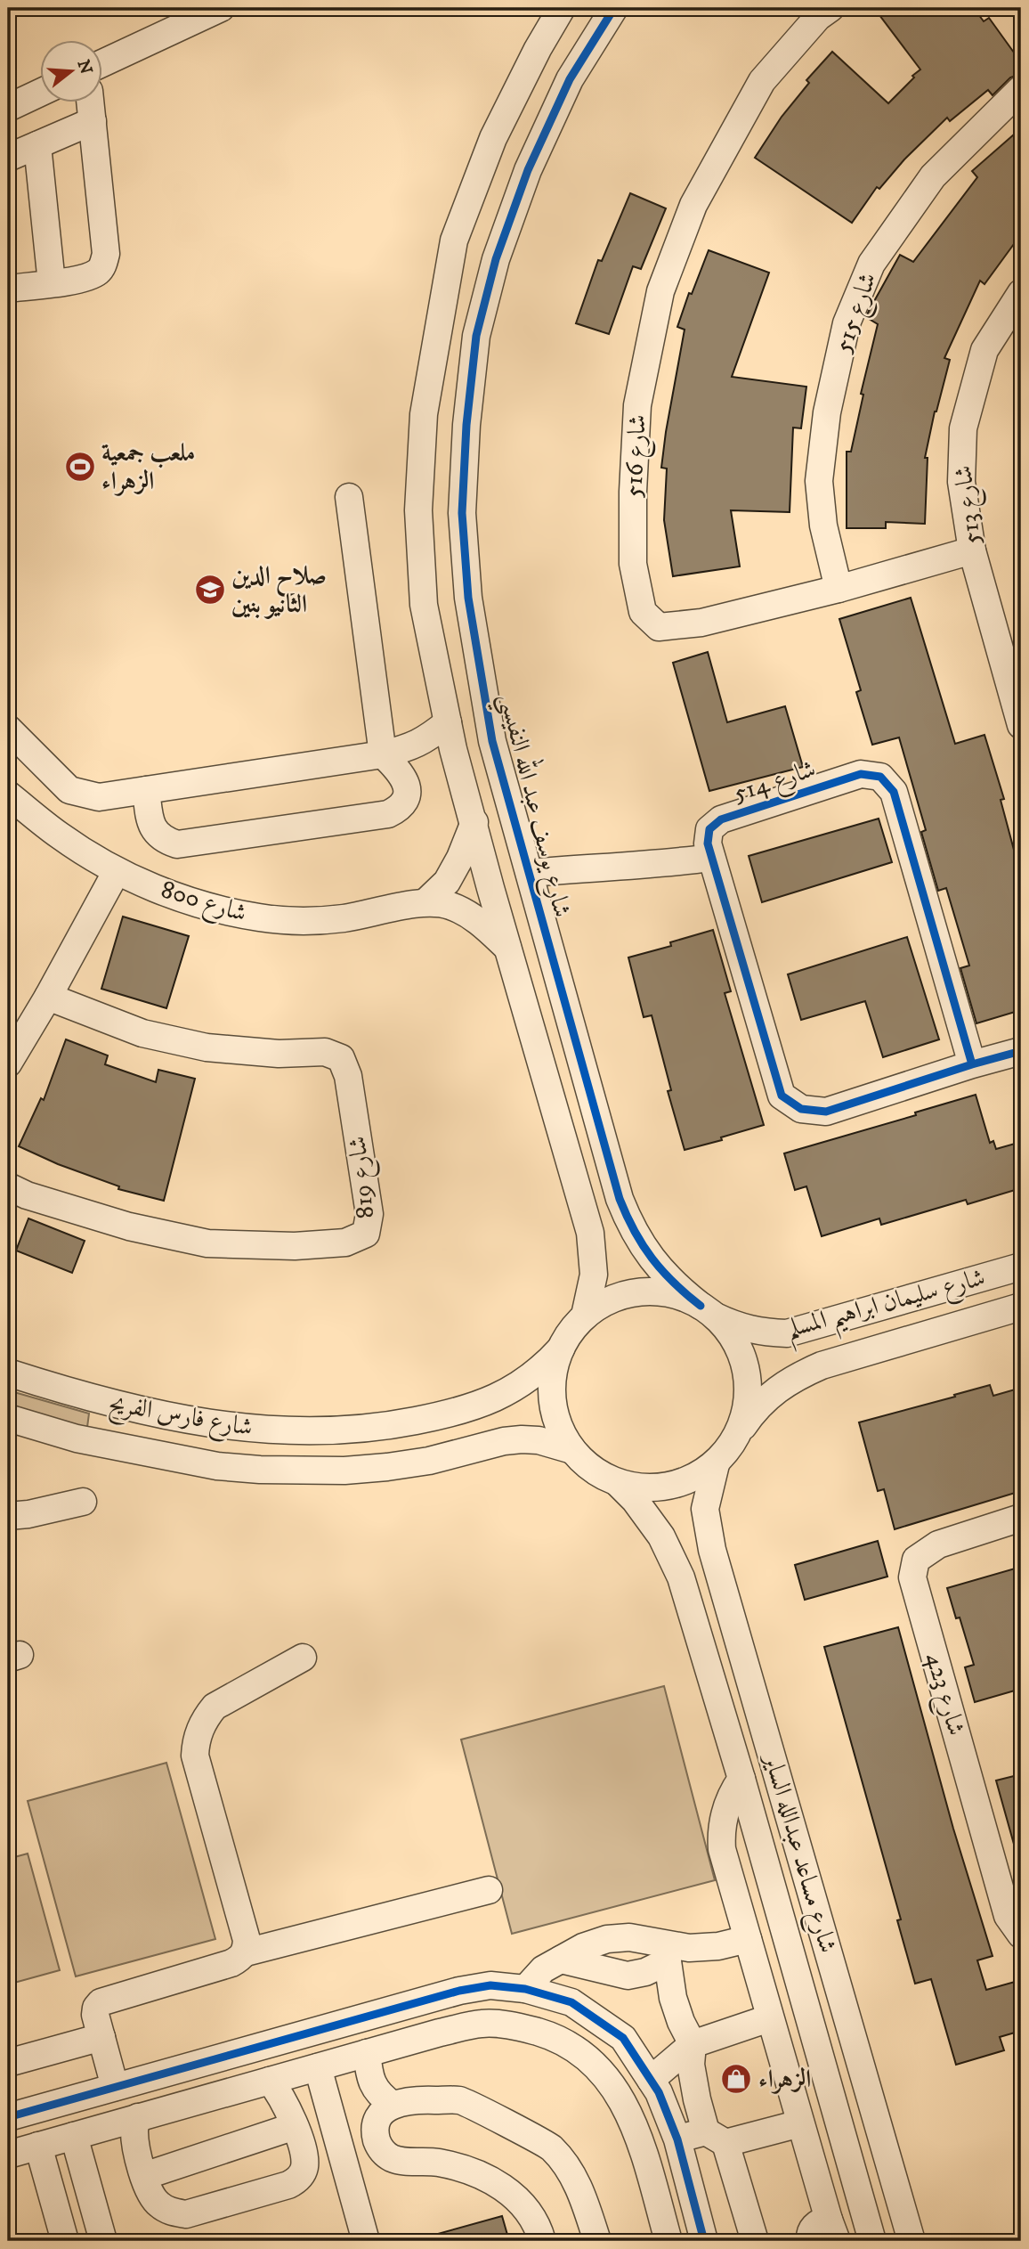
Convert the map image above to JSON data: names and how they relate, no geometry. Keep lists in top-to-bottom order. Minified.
{"streets":{"street":["شارع 515","شارع 516","شارع 513","شارع 514","شارع يوسف عبد الله النفيسي","شارع 800","شارع 819","شارع سليمان ابراهيم المسلم","شارع فارس الفريح","شارع 423","شارع مساعد عبدالله الساير"]},"crossings":[["شارع 515","شارع 516"],["شارع 516","شارع 513"],["شارع يوسف عبد الله النفيسي","شارع سليمان ابراهيم المسلم"],["شارع يوسف عبد الله النفيسي","شارع فارس الفريح"],["شارع يوسف عبد الله النفيسي","شارع مساعد عبدالله الساير"],["شارع سليمان ابراهيم المسلم","شارع فارس الفريح"],["شارع سليمان ابراهيم المسلم","شارع مساعد عبدالله الساير"],["شارع فارس الفريح","شارع مساعد عبدالله الساير"]],"places":{"sports":["ملعب جمعية الزهراء"],"school or university":["صلاح الدين الثانيو بنين"],"shop":["الزهراء"]},"north":"right"}
